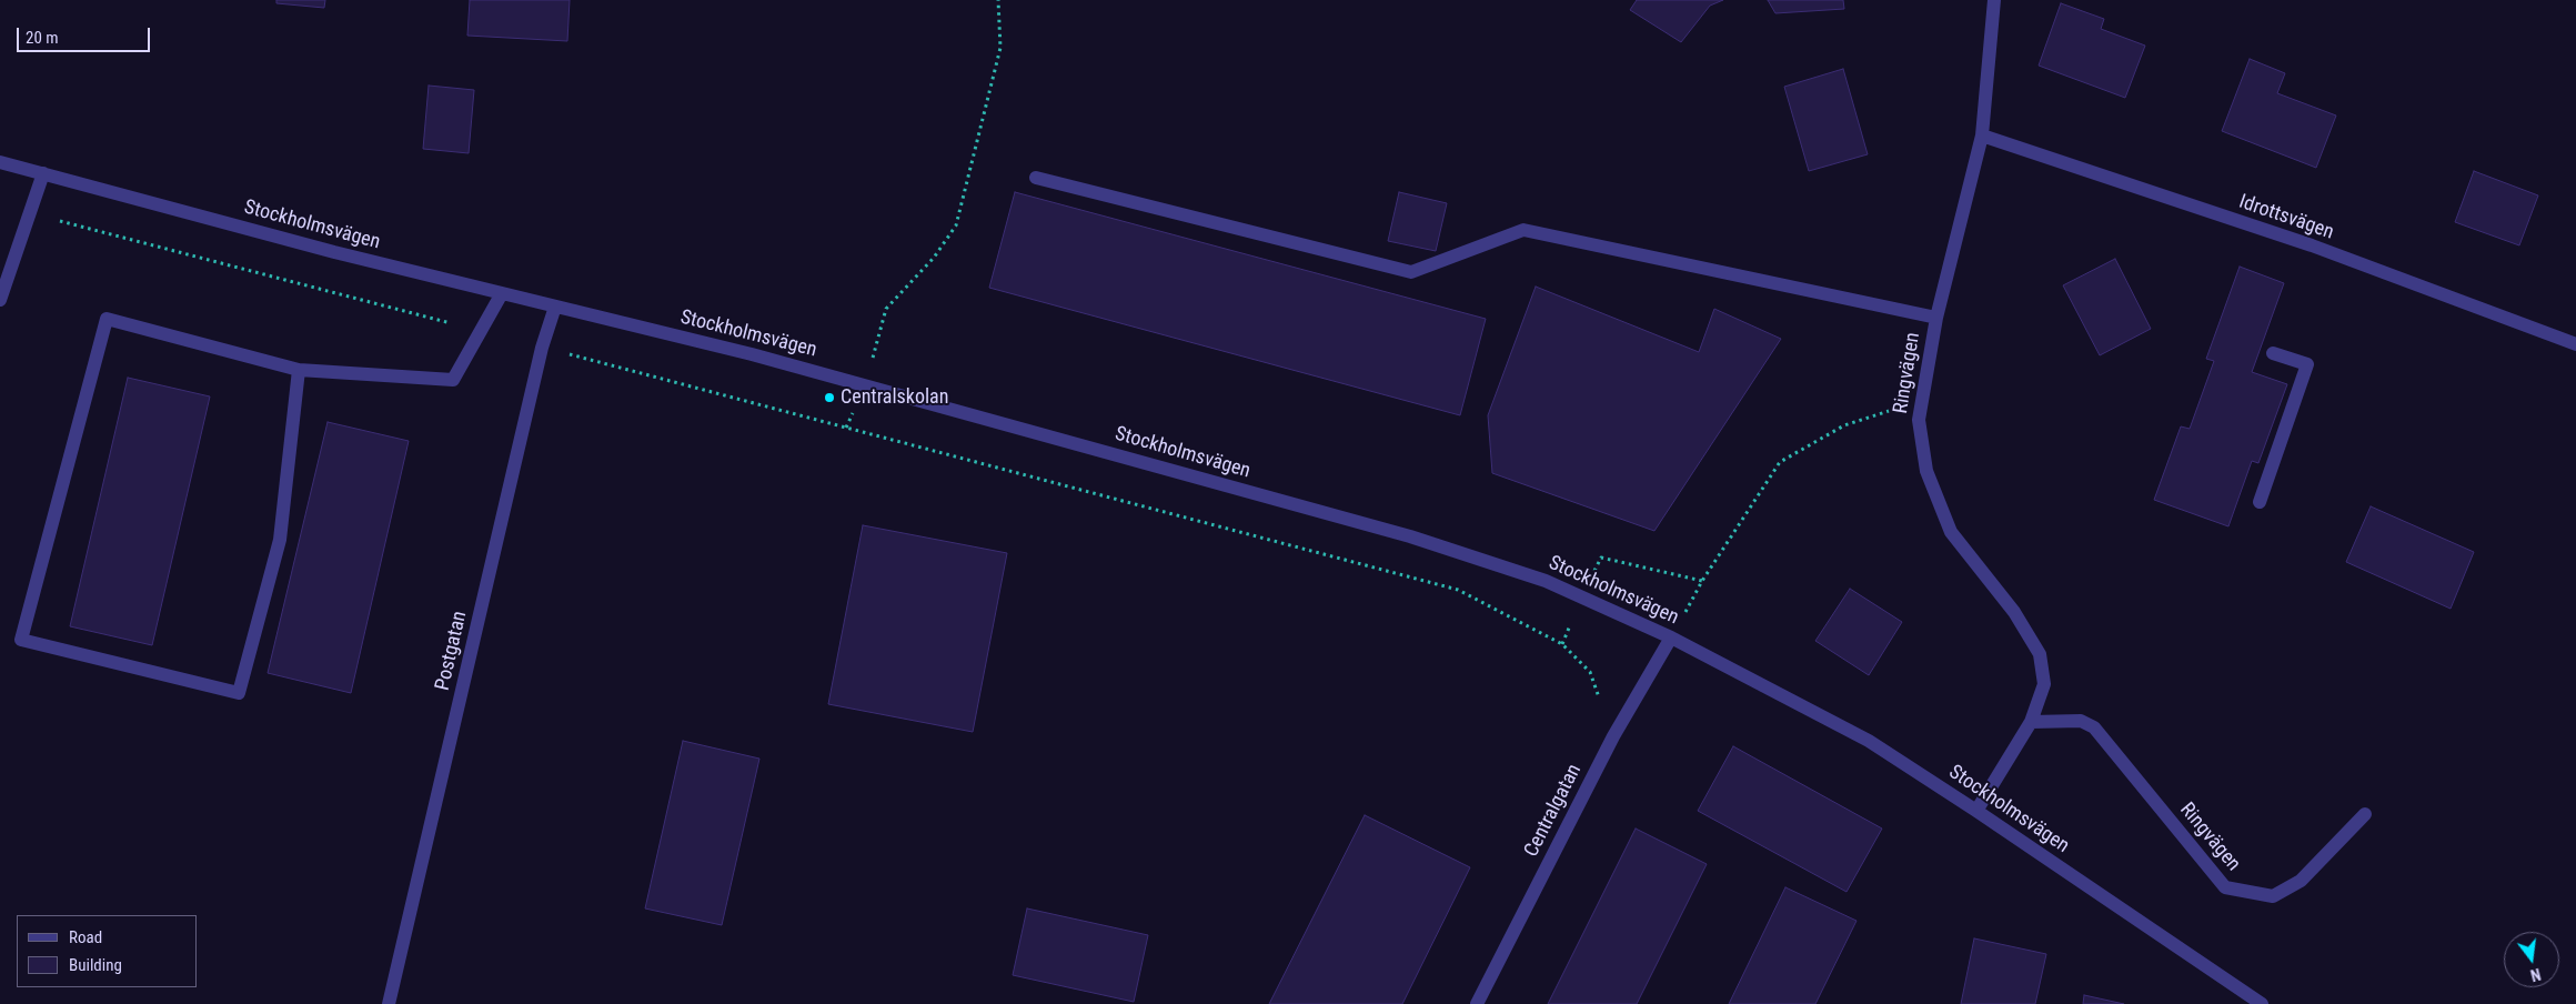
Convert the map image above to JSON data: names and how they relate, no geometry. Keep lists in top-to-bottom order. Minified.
{"streets":{"street":["Idrottsvägen","Stockholmsvägen","Ringvägen","Postgatan","Centralgatan"]},"crossings":[["Idrottsvägen","Ringvägen"],["Stockholmsvägen","Ringvägen"],["Stockholmsvägen","Postgatan"],["Stockholmsvägen","Centralgatan"]],"places":["Centralskolan"],"legend":["Road","Building"],"scale_bar":"20 m","north":"bottom"}
